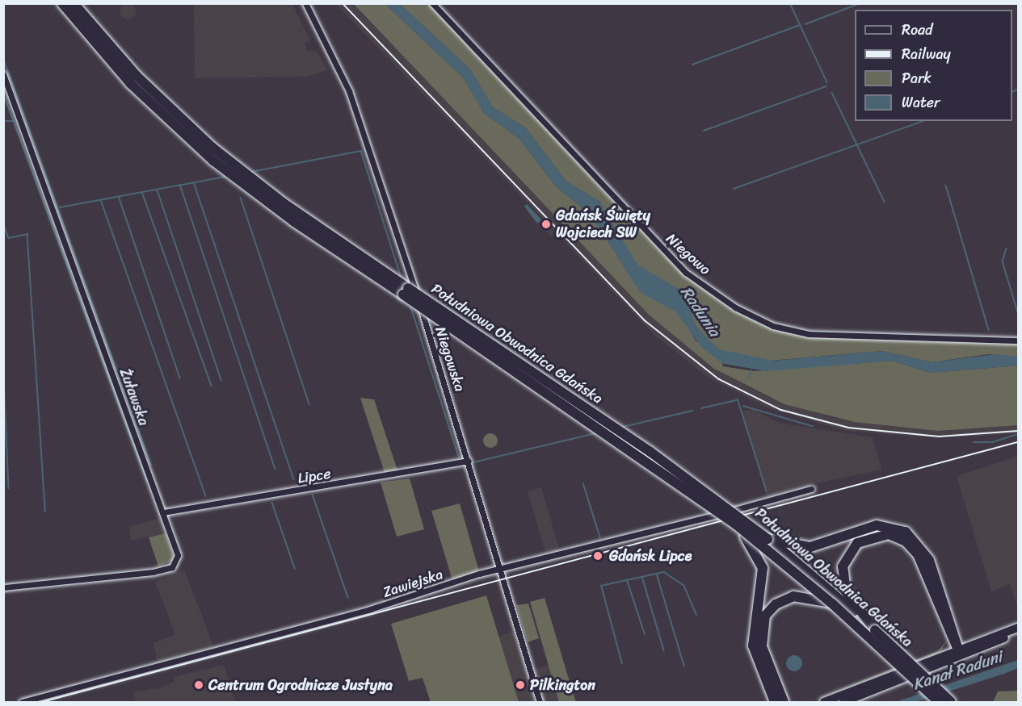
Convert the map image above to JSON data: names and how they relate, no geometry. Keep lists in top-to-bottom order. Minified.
{"streets":{"highway":["Południowa Obwodnica Gdańska"],"street":["Niegowo","Niegowska","Żuławska","Lipce","Zawiejska"]},"crossings":[["Niegowska","Lipce"],["Niegowska","Zawiejska"],["Żuławska","Lipce"]],"water":["Radunia","Kanał Raduni"],"places":["Gdańsk Święty Wojciech SW","Gdańsk Lipce","Centrum Ogrodnicze Justyna","Pilkington"],"legend":["Road","Railway","Park","Water"]}
